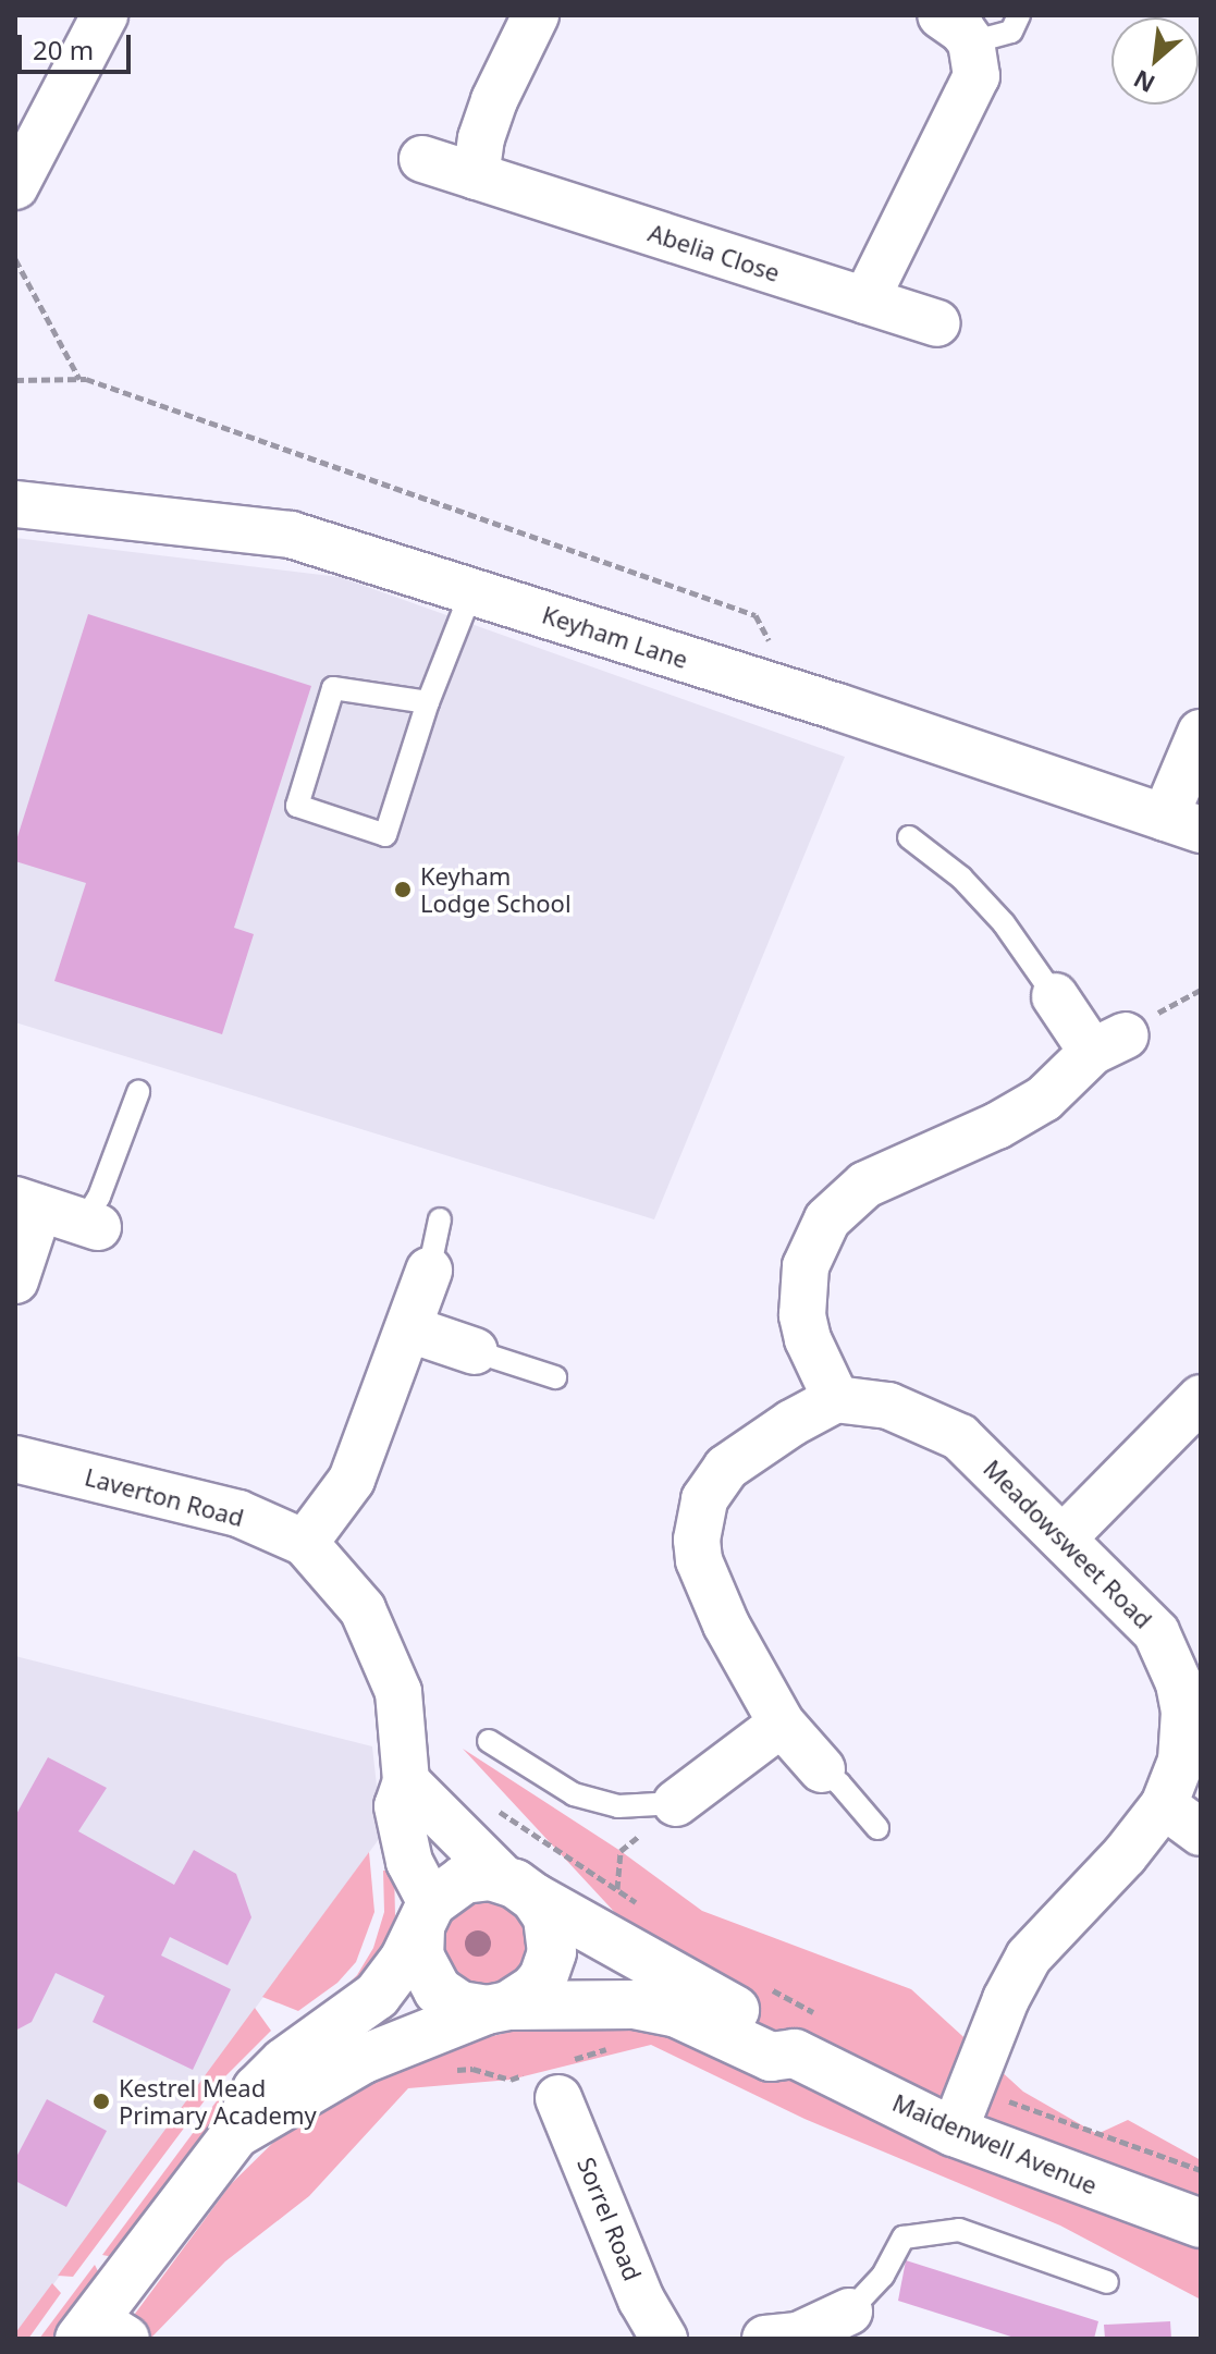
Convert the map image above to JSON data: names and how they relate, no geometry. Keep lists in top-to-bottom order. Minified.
{"streets":{"street":["Abelia Close","Keyham Lane","Laverton Road","Meadowsweet Road","Maidenwell Avenue","Sorrel Road"]},"crossings":[["Laverton Road","Maidenwell Avenue"],["Meadowsweet Road","Maidenwell Avenue"]],"places":["Keyham Lodge School","Kestrel Mead Primary Academy"],"scale_bar":"20 m","north":"bottom left"}
